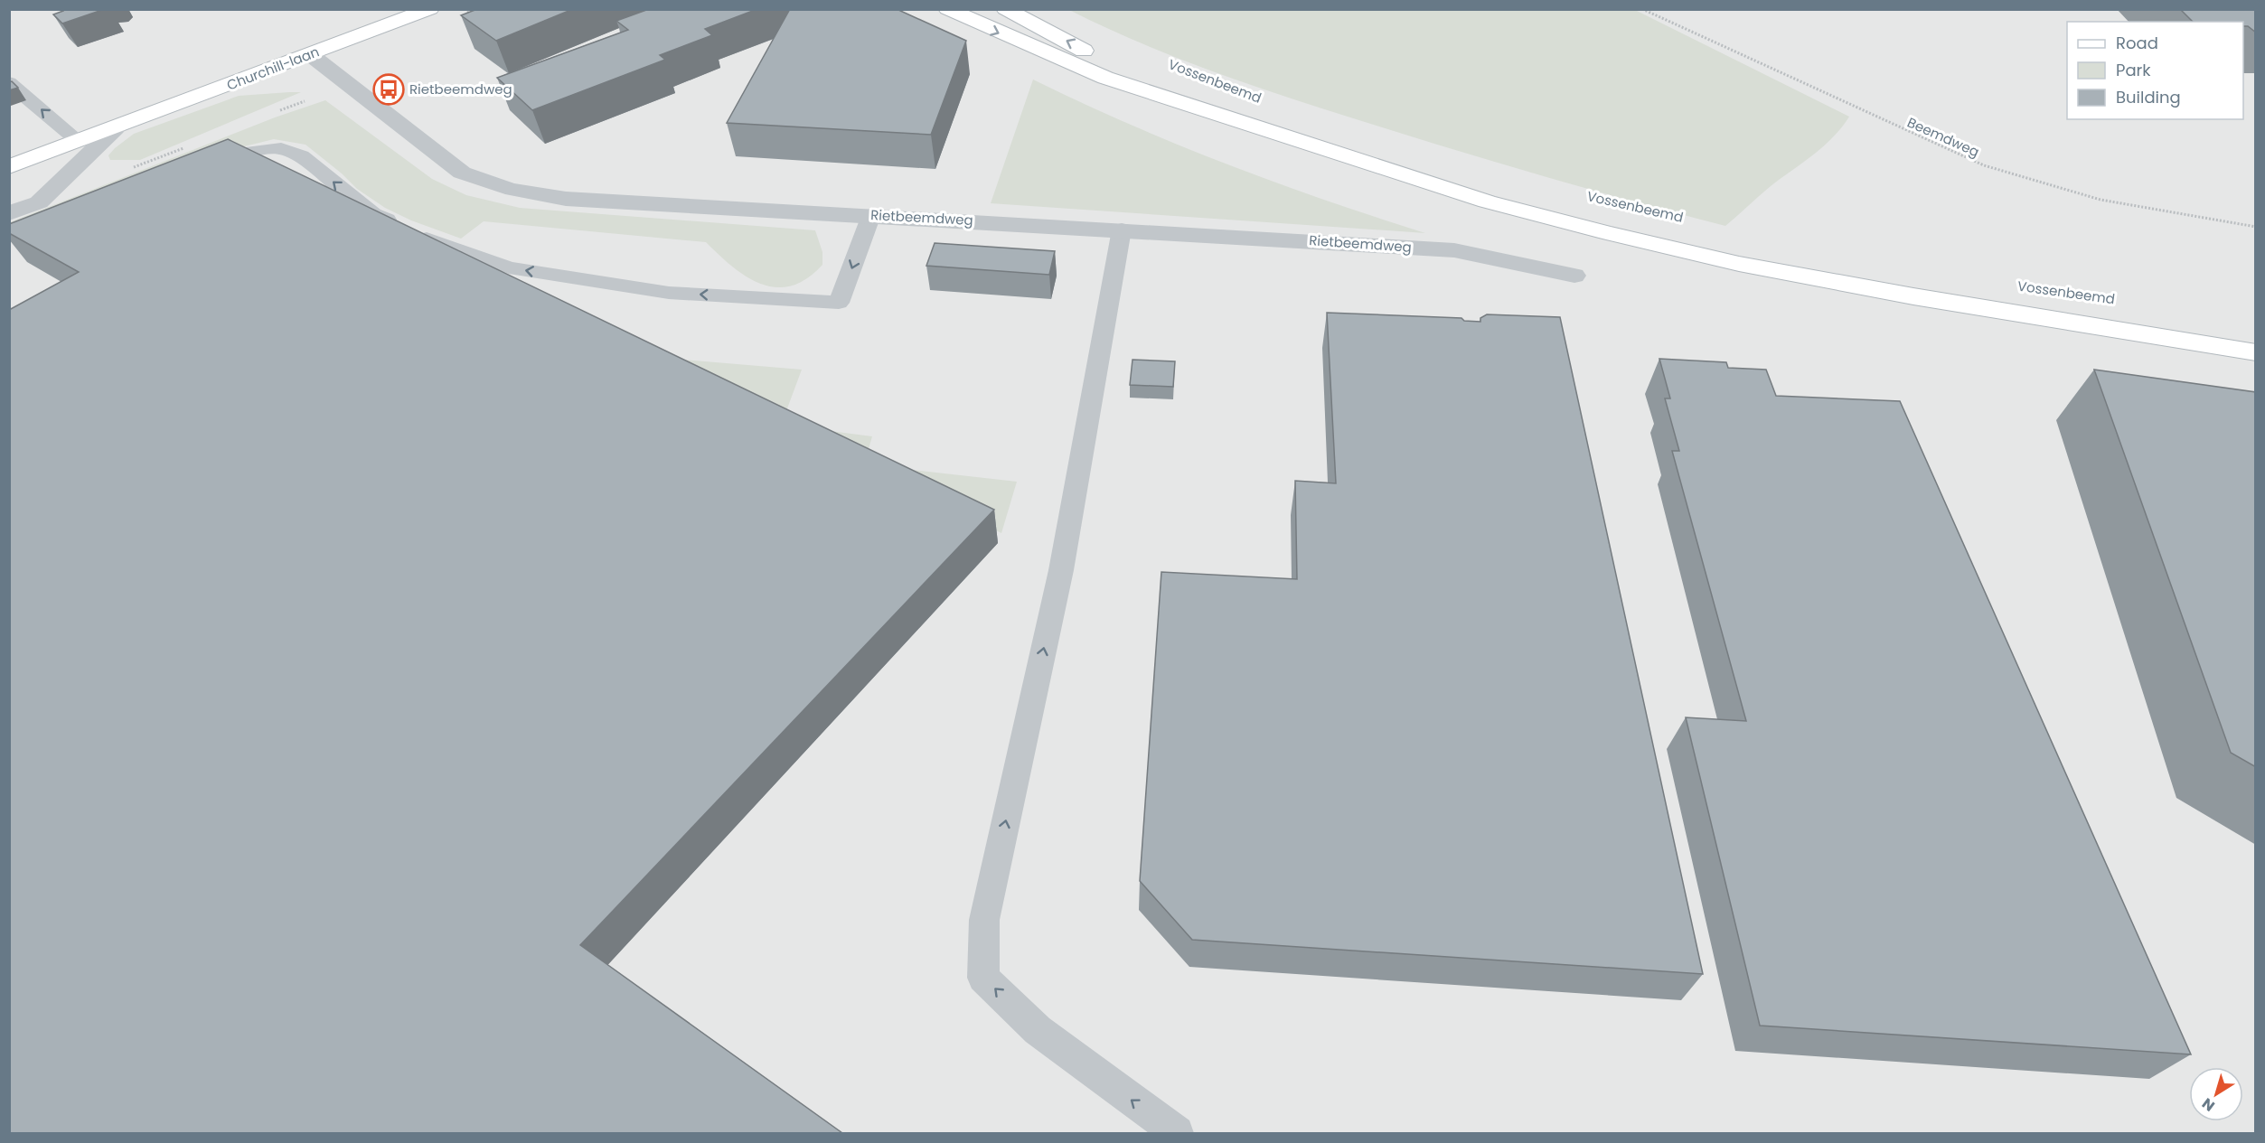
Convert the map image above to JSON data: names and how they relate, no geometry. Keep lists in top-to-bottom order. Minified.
{"streets":{"main road":["Churchill-laan","Vossenbeemd"],"street":["Rietbeemdweg"],"path":["Beemdweg"]},"crossings":[["Churchill-laan","Rietbeemdweg"]],"places":{"bus stop":["Rietbeemdweg"]},"legend":["Road","Park","Building"],"north":"bottom left"}
